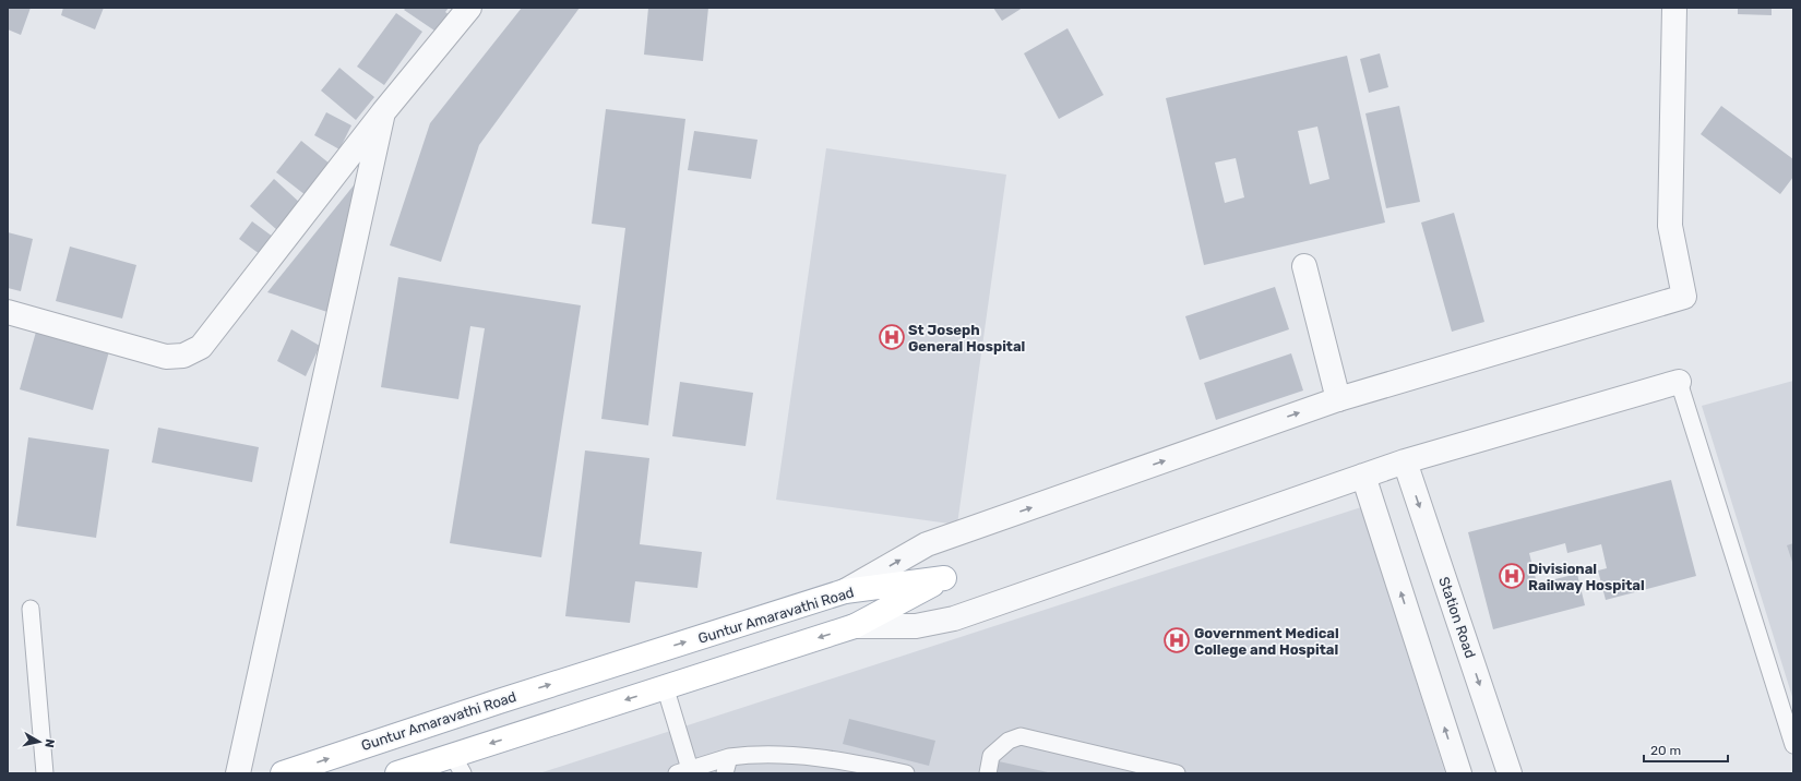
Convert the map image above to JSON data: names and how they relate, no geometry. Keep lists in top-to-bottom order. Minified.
{"streets":{"main road":["Guntur Amaravathi Road"],"street":["Station Road"]},"places":{"hospital":["St Joseph General Hospital","Divisional Railway Hospital","Government Medical College and Hospital"]},"scale_bar":"20 m","north":"right"}
